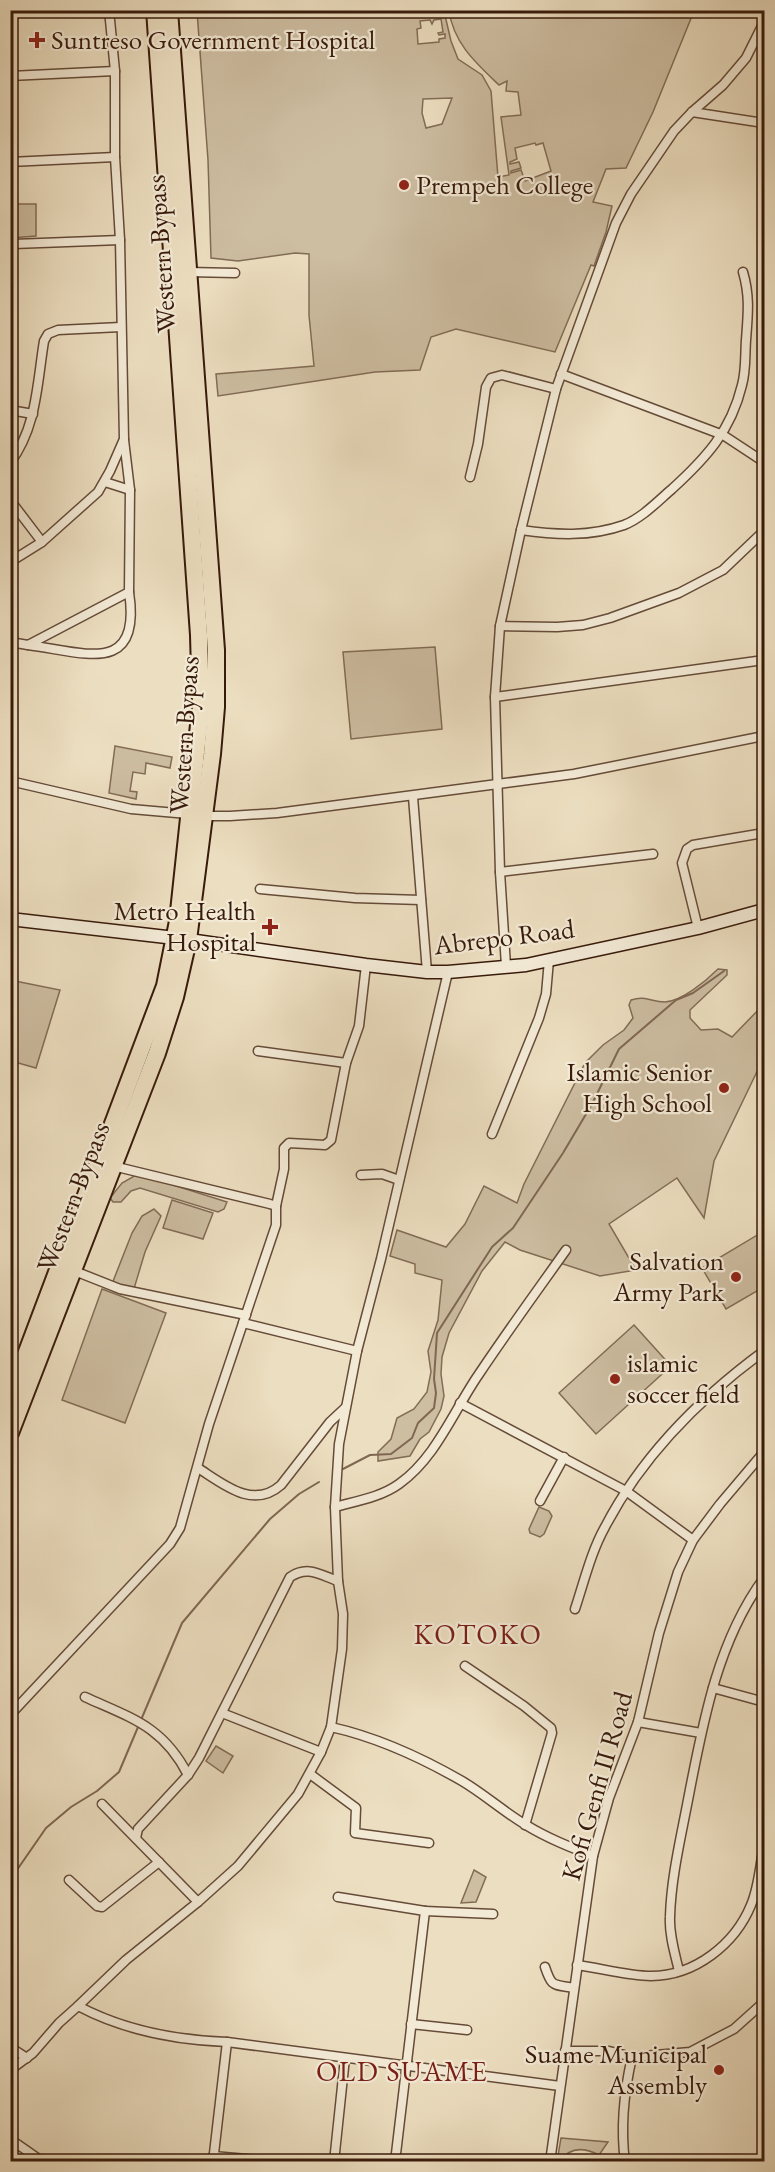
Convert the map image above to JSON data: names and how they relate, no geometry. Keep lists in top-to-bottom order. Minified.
{"streets":{"highway":["Western Bypass"],"main road":["Abrepo Road"],"street":["Kofi Genfi II Road"]},"crossings":[["Western Bypass","Abrepo Road"]],"districts":["KOTOKO","OLD SUAME"],"places":{"health":["Suntreso Government Hospital","Metro Health Hospital"],"other":["Prempeh College","Islamic Senior High School","Salvation Army Park","islamic soccer field","Suame Municipal Assembly"]}}
